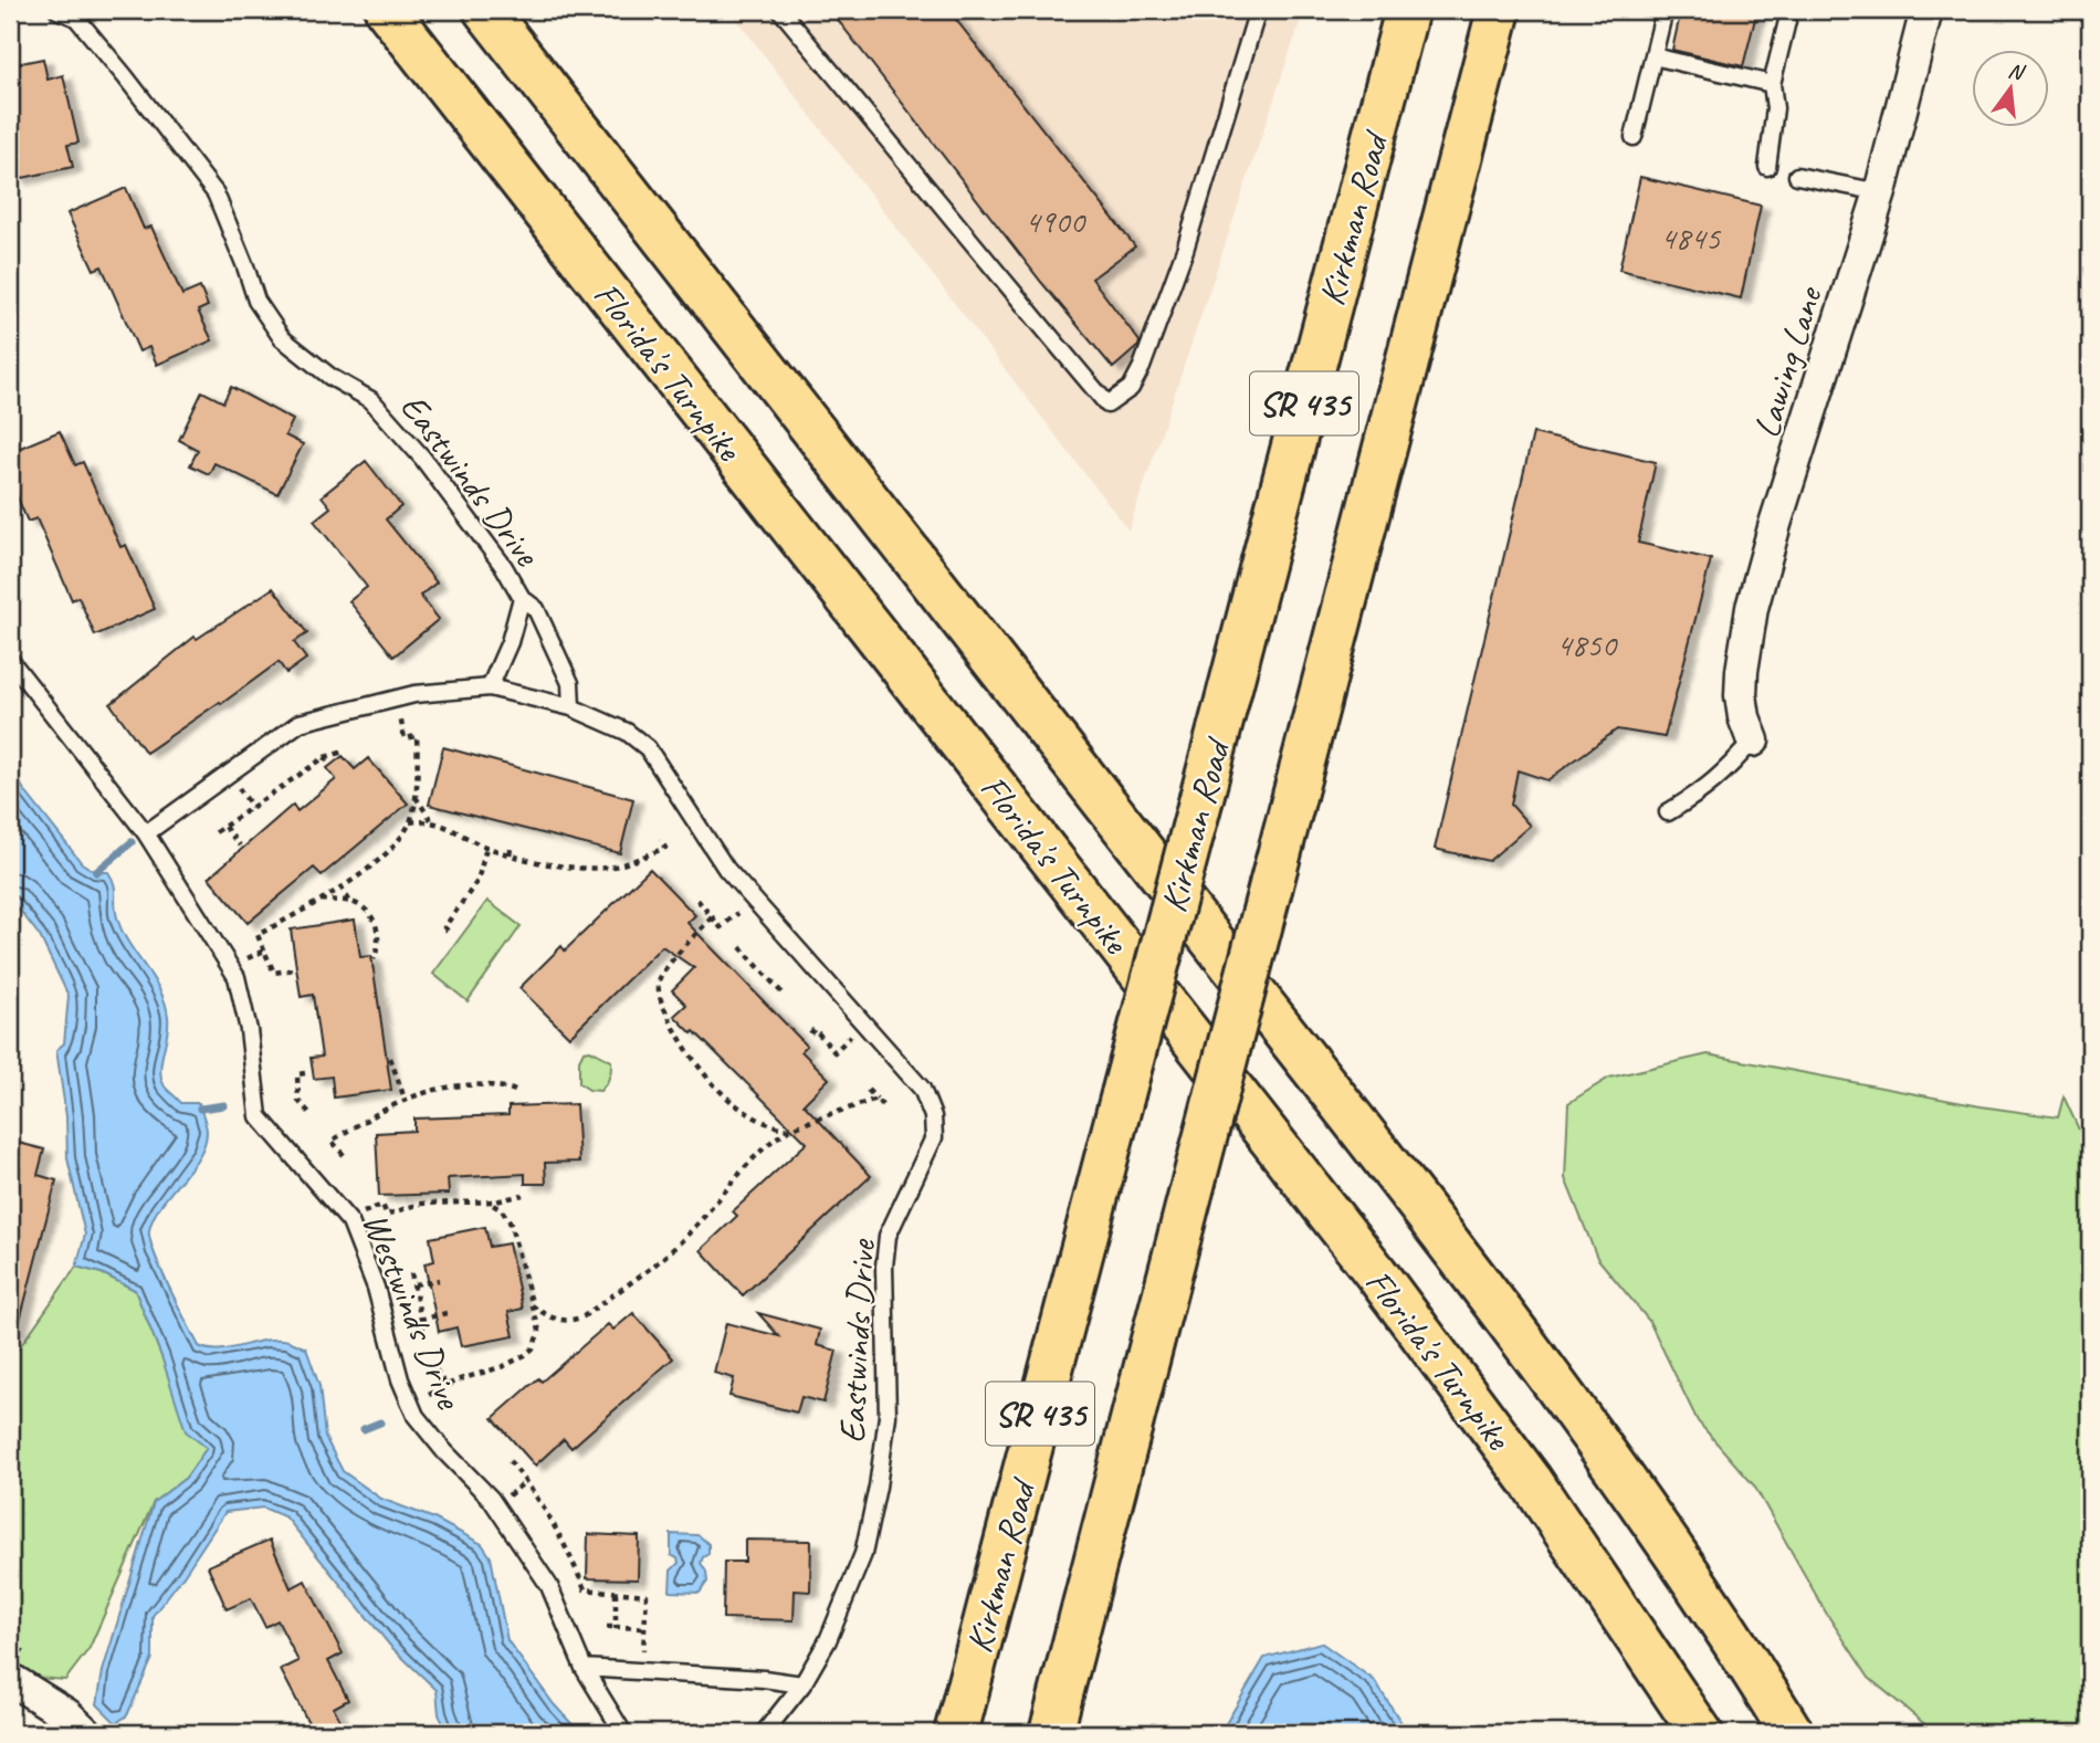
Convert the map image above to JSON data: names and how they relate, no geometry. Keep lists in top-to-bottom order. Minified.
{"streets":{"main road":["Kirkman Road","Florida's Turnpike","SR 435"],"street":["Lawing Lane"],"lane":["Eastwinds Drive","Westwinds Drive"]},"house_numbers":["4900","4845","4850"],"north":"top"}
